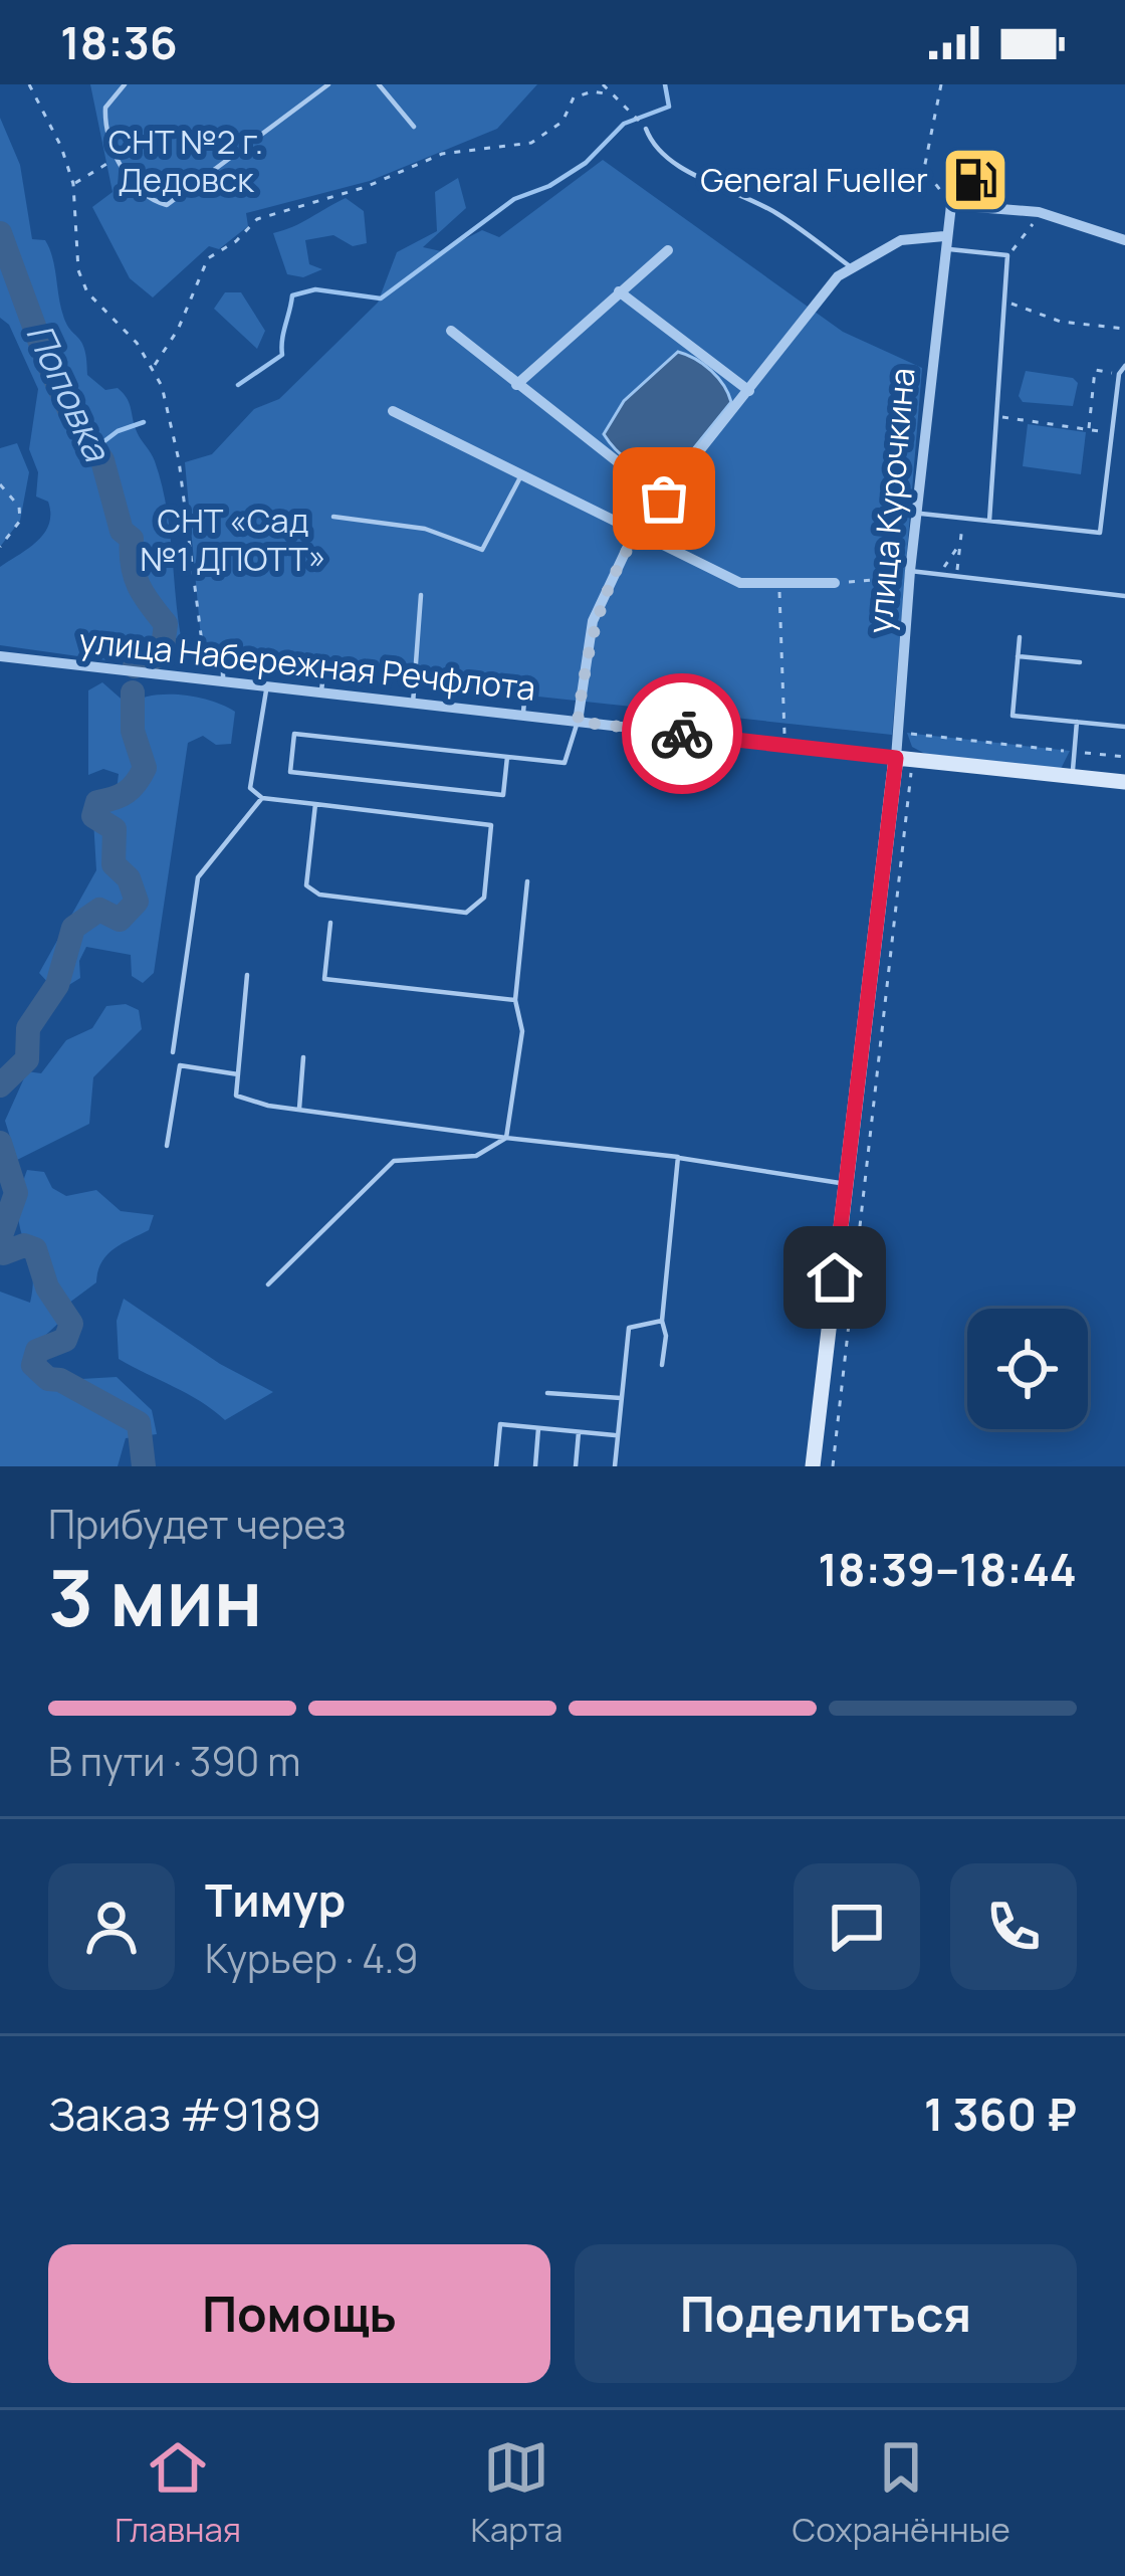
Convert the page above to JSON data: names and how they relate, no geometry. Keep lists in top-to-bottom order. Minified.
{"streets":{"street":["улица Курочкина","улица Набережная Речфлота"]},"crossings":[["улица Курочкина","улица Набережная Речфлота"]],"water":["Поповка"],"parks":["СНТ №2 г. Дедовск","СНТ «Сад №1 ДПОТТ»"],"places":{"fuel station":["General Fueller"]},"page":{"status":"18:36","heading":["3 мин","Прибудет через","18:39–18:44"],"panel":["Тимур","Курьер · 4.9","Заказ #9189","1 360 ₽"],"bar":"В пути · 390 m","buttons":["Помощь","Поделиться"],"tabs":["Главная","Карта","Сохранённые"]}}
